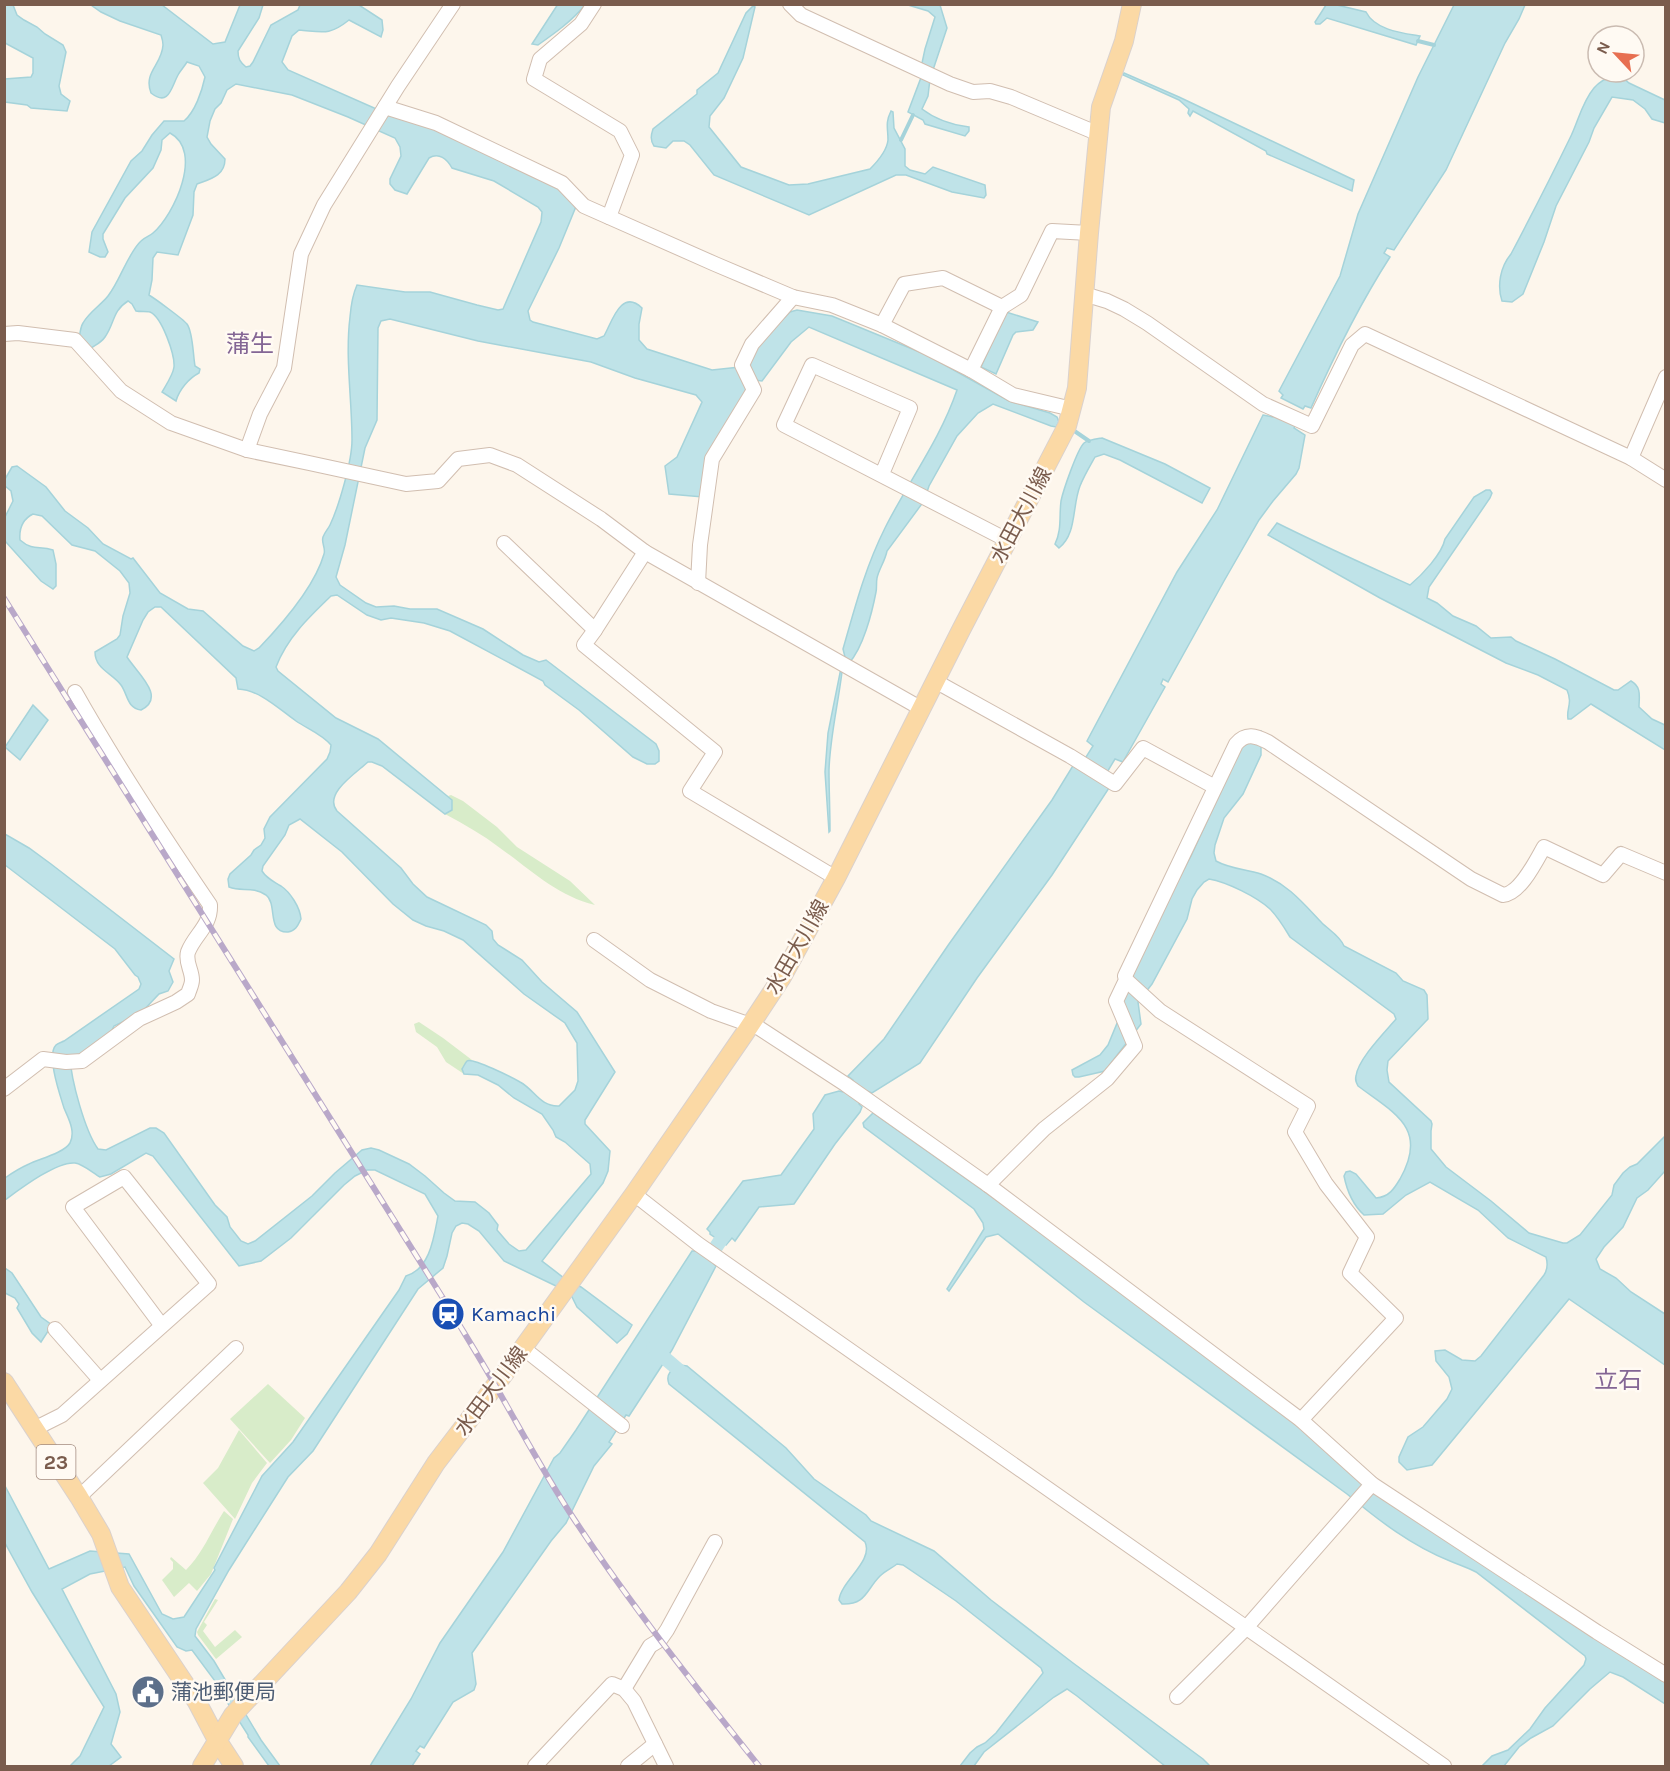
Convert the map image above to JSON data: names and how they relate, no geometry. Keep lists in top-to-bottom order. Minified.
{"streets":{"main road":["水田大川線","23"]},"crossings":[["水田大川線","23"]],"districts":["蒲生","立石"],"places":{"station":["Kamachi"],"public building":["蒲池郵便局"]},"north":"top left"}
